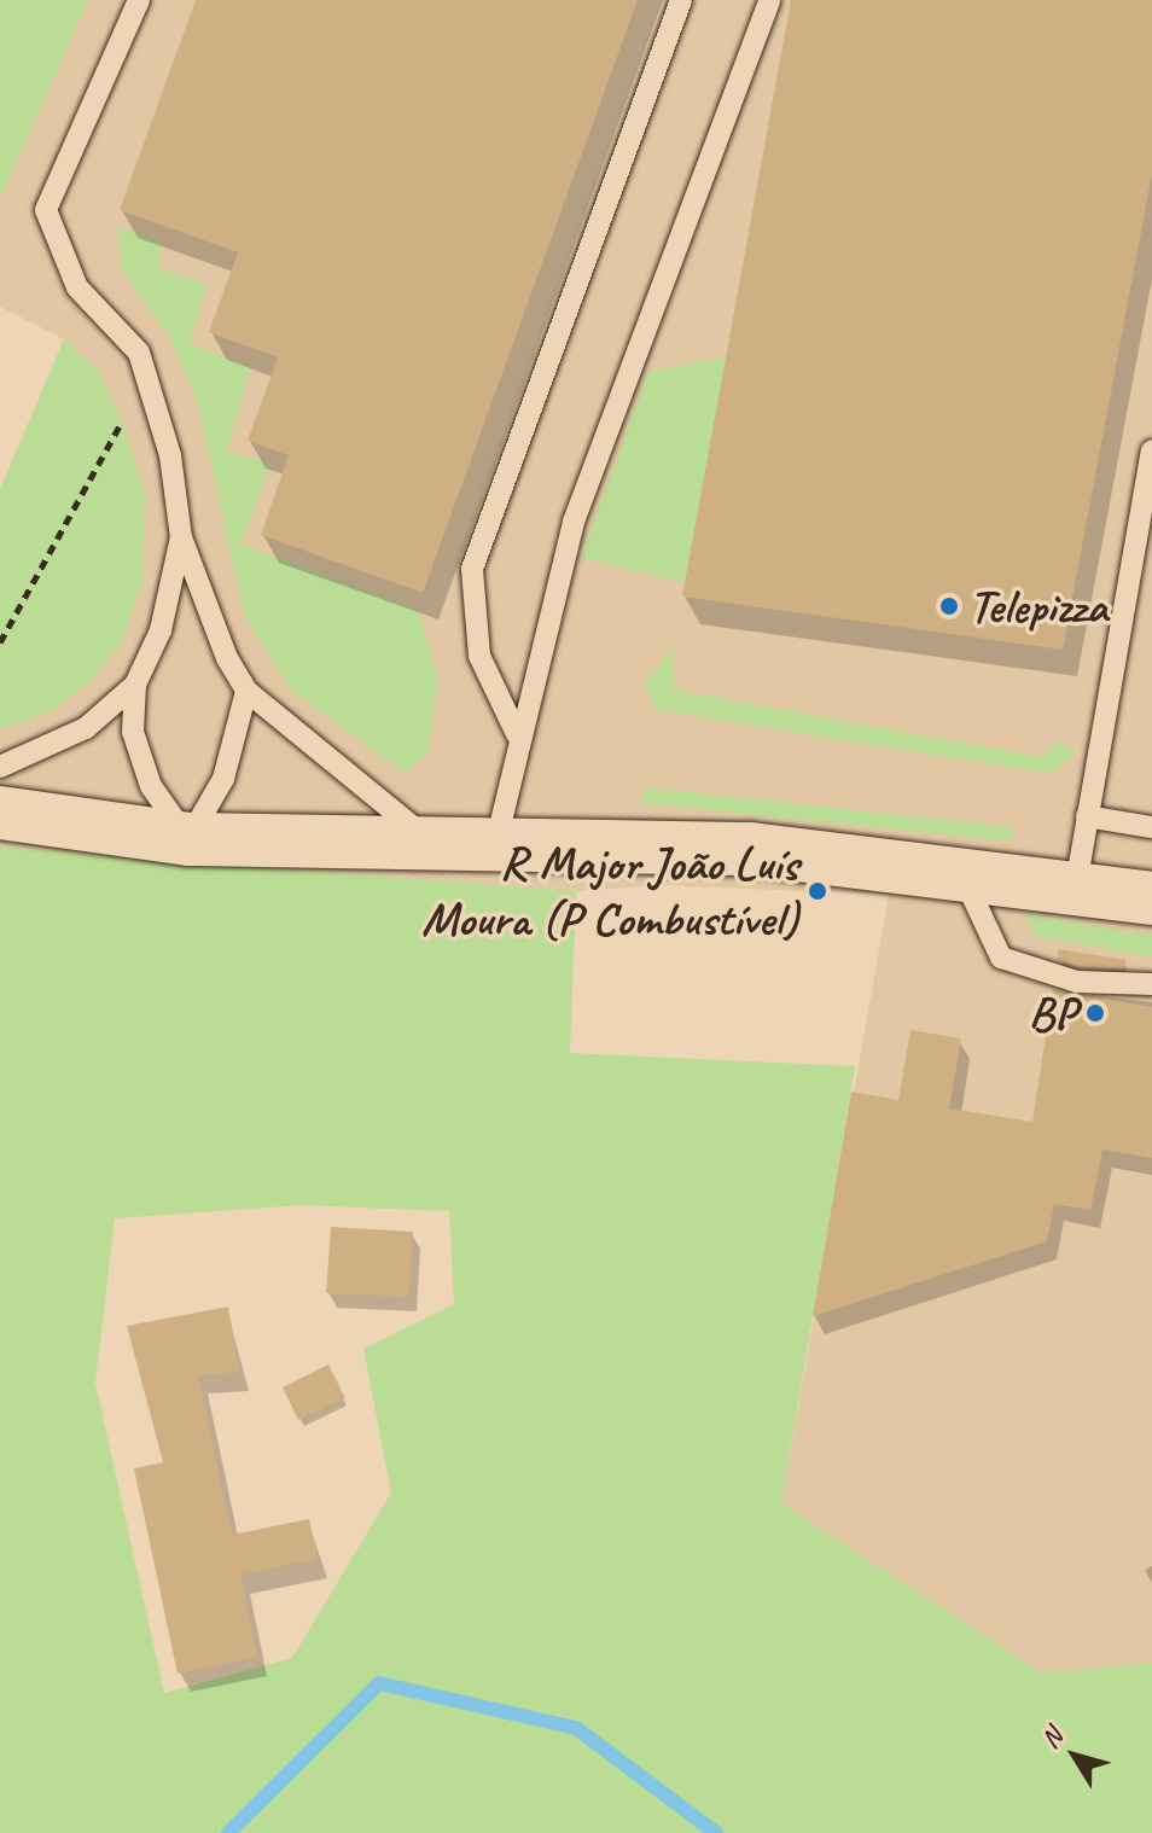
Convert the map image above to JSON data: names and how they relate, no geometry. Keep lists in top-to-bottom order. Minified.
{"places":["Telepizza","R Major João Luís Moura (P Combustível)","BP"],"north":"top left"}
